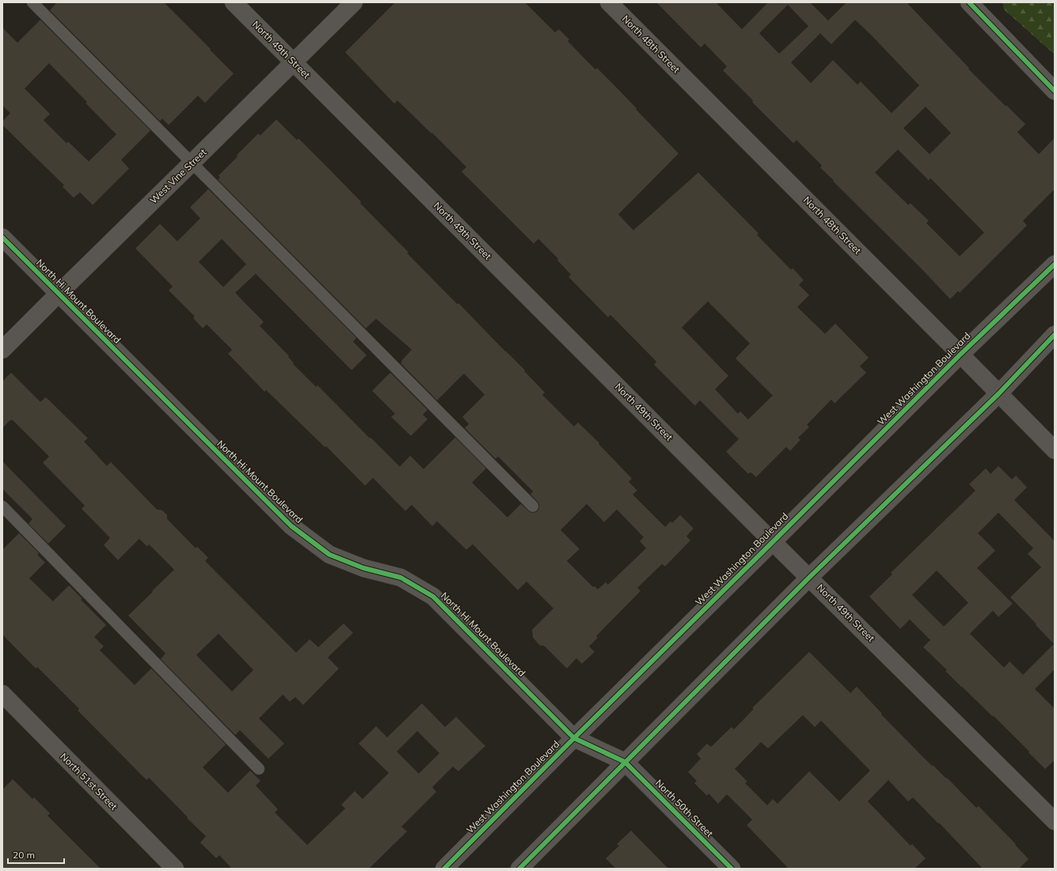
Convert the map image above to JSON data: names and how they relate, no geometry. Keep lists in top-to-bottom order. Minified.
{"streets":{"street":["North 48th Street","North 49th Street","West Vine Street","North Hi Mount Boulevard","West Washington Boulevard","North 51st Street","North 50th Street"]},"crossings":[["North 48th Street","West Washington Boulevard"],["North 49th Street","West Vine Street"],["North 49th Street","West Washington Boulevard"],["West Vine Street","North Hi Mount Boulevard"],["North Hi Mount Boulevard","West Washington Boulevard"],["North Hi Mount Boulevard","North 50th Street"]],"scale_bar":"20 m"}
